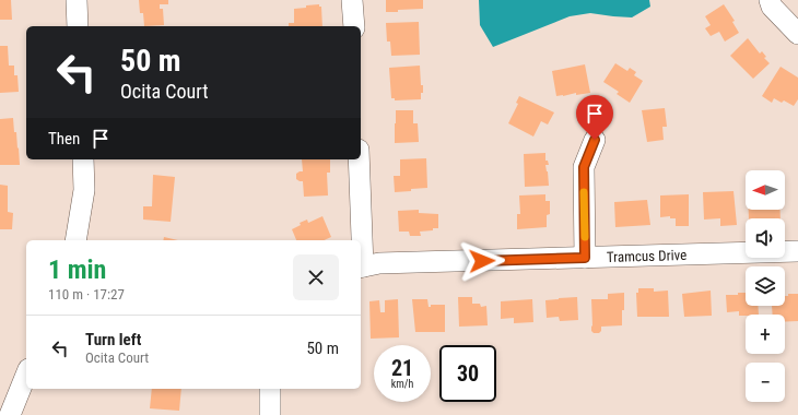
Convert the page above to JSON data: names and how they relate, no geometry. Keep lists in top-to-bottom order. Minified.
{"streets":{"street":["Tramcus Drive"]},"north":"left","page":{"turn":["50 m","Ocita Court"],"then":"Then","map_buttons":["+","−"],"heading":["1 min","110 m · 17:27"],"list":[{"name":"Turn left","note":"Ocita Court","value":"50 m"}],"speed":"21 km/h","limit":"30"}}
